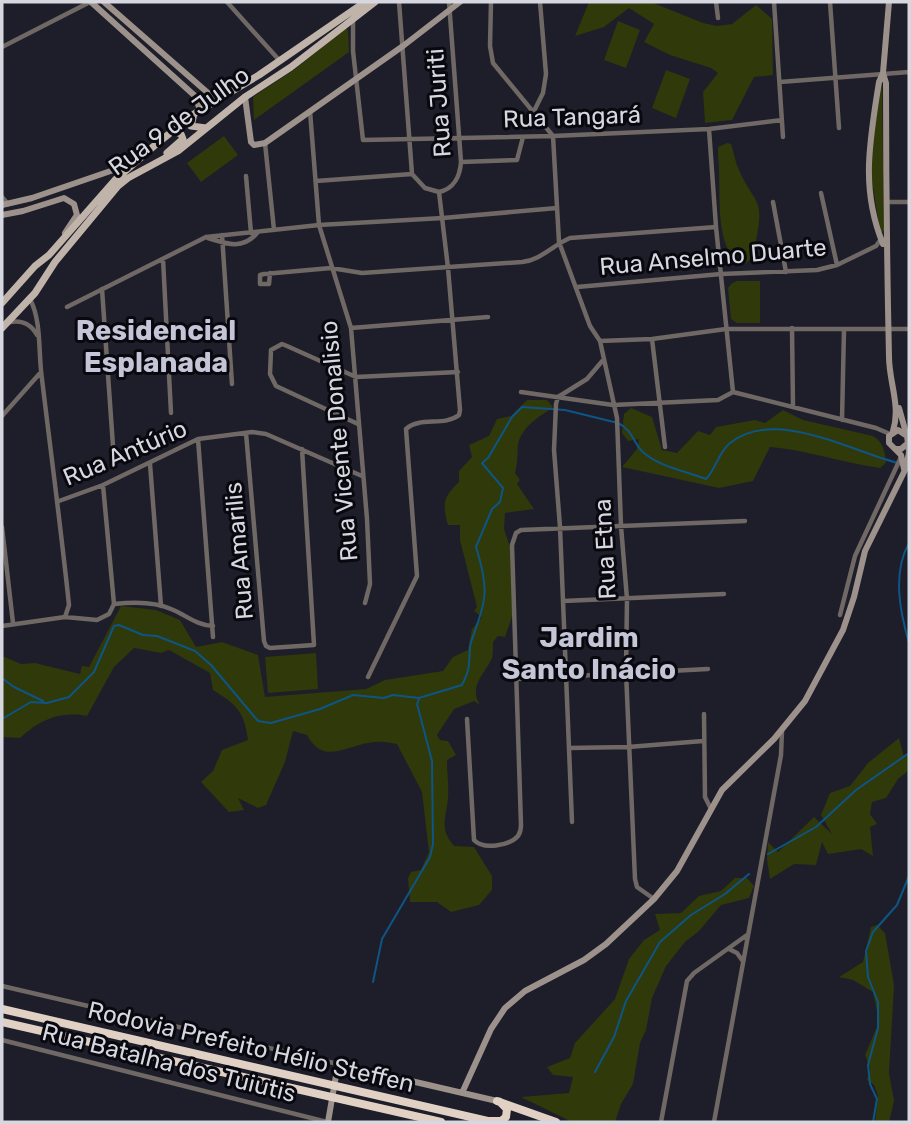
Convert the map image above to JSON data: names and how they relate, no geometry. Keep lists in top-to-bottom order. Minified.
{"streets":{"highway":["Rodovia Prefeito Hélio Steffen"],"main road":["Rua 9 de Julho"],"street":["Rua Juriti","Rua Tangará","Rua Anselmo Duarte","Rua Vicente Donalisio","Rua Antúrio","Rua Etna","Rua Amarilis","Rua Batalha dos Tuiutis"]},"crossings":[["Rua Juriti","Rua Tangará"],["Rua Tangará","Rua Etna"],["Rua Anselmo Duarte","Rua Etna"],["Rua Vicente Donalisio","Rua Antúrio"],["Rua Antúrio","Rua Amarilis"]],"districts":["Residencial Esplanada","Jardim Santo Inácio"]}
